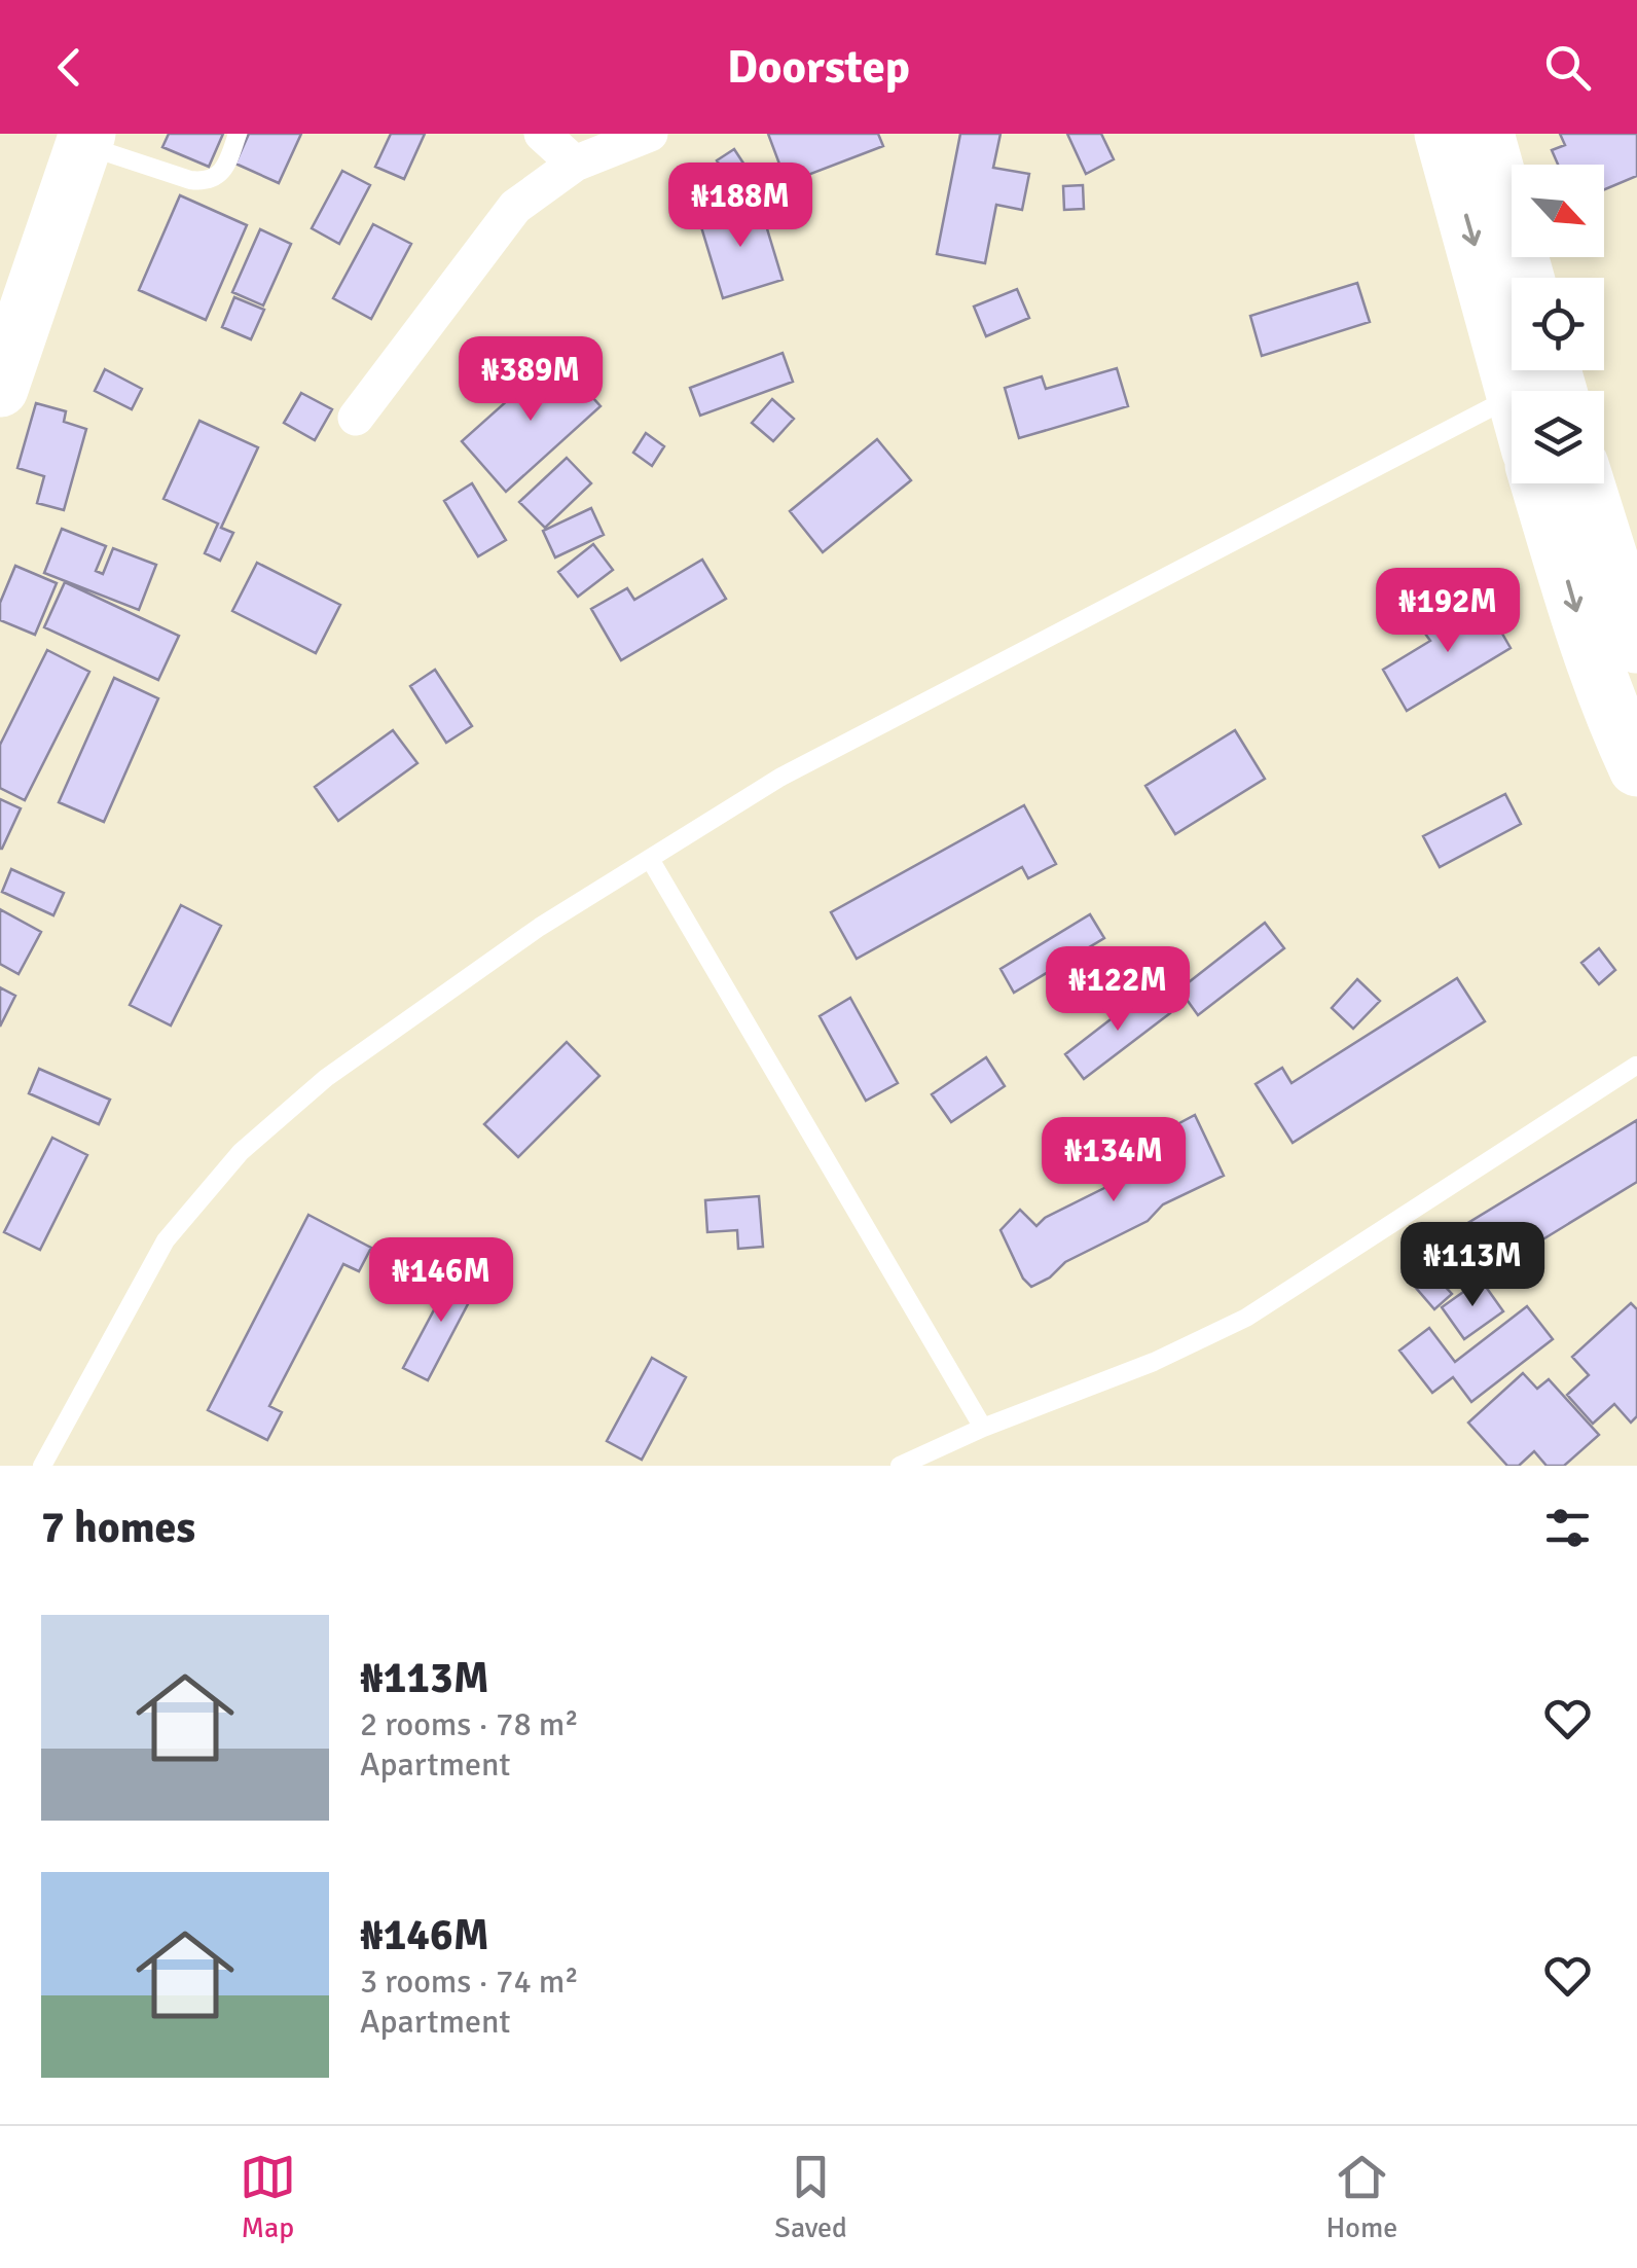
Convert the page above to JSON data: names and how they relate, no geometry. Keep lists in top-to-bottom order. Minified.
{"north":"bottom right","page":{"header":"Doorstep","price":["₦188M","₦389M","₦192M","₦122M","₦134M","₦113M","₦146M"],"heading":"7 homes","list":[{"name":"₦113M","note":"2 rooms · 78 m² · Apartment"},{"name":"₦146M","note":"3 rooms · 74 m² · Apartment"}],"tabs":["Map","Saved","Home"]}}
